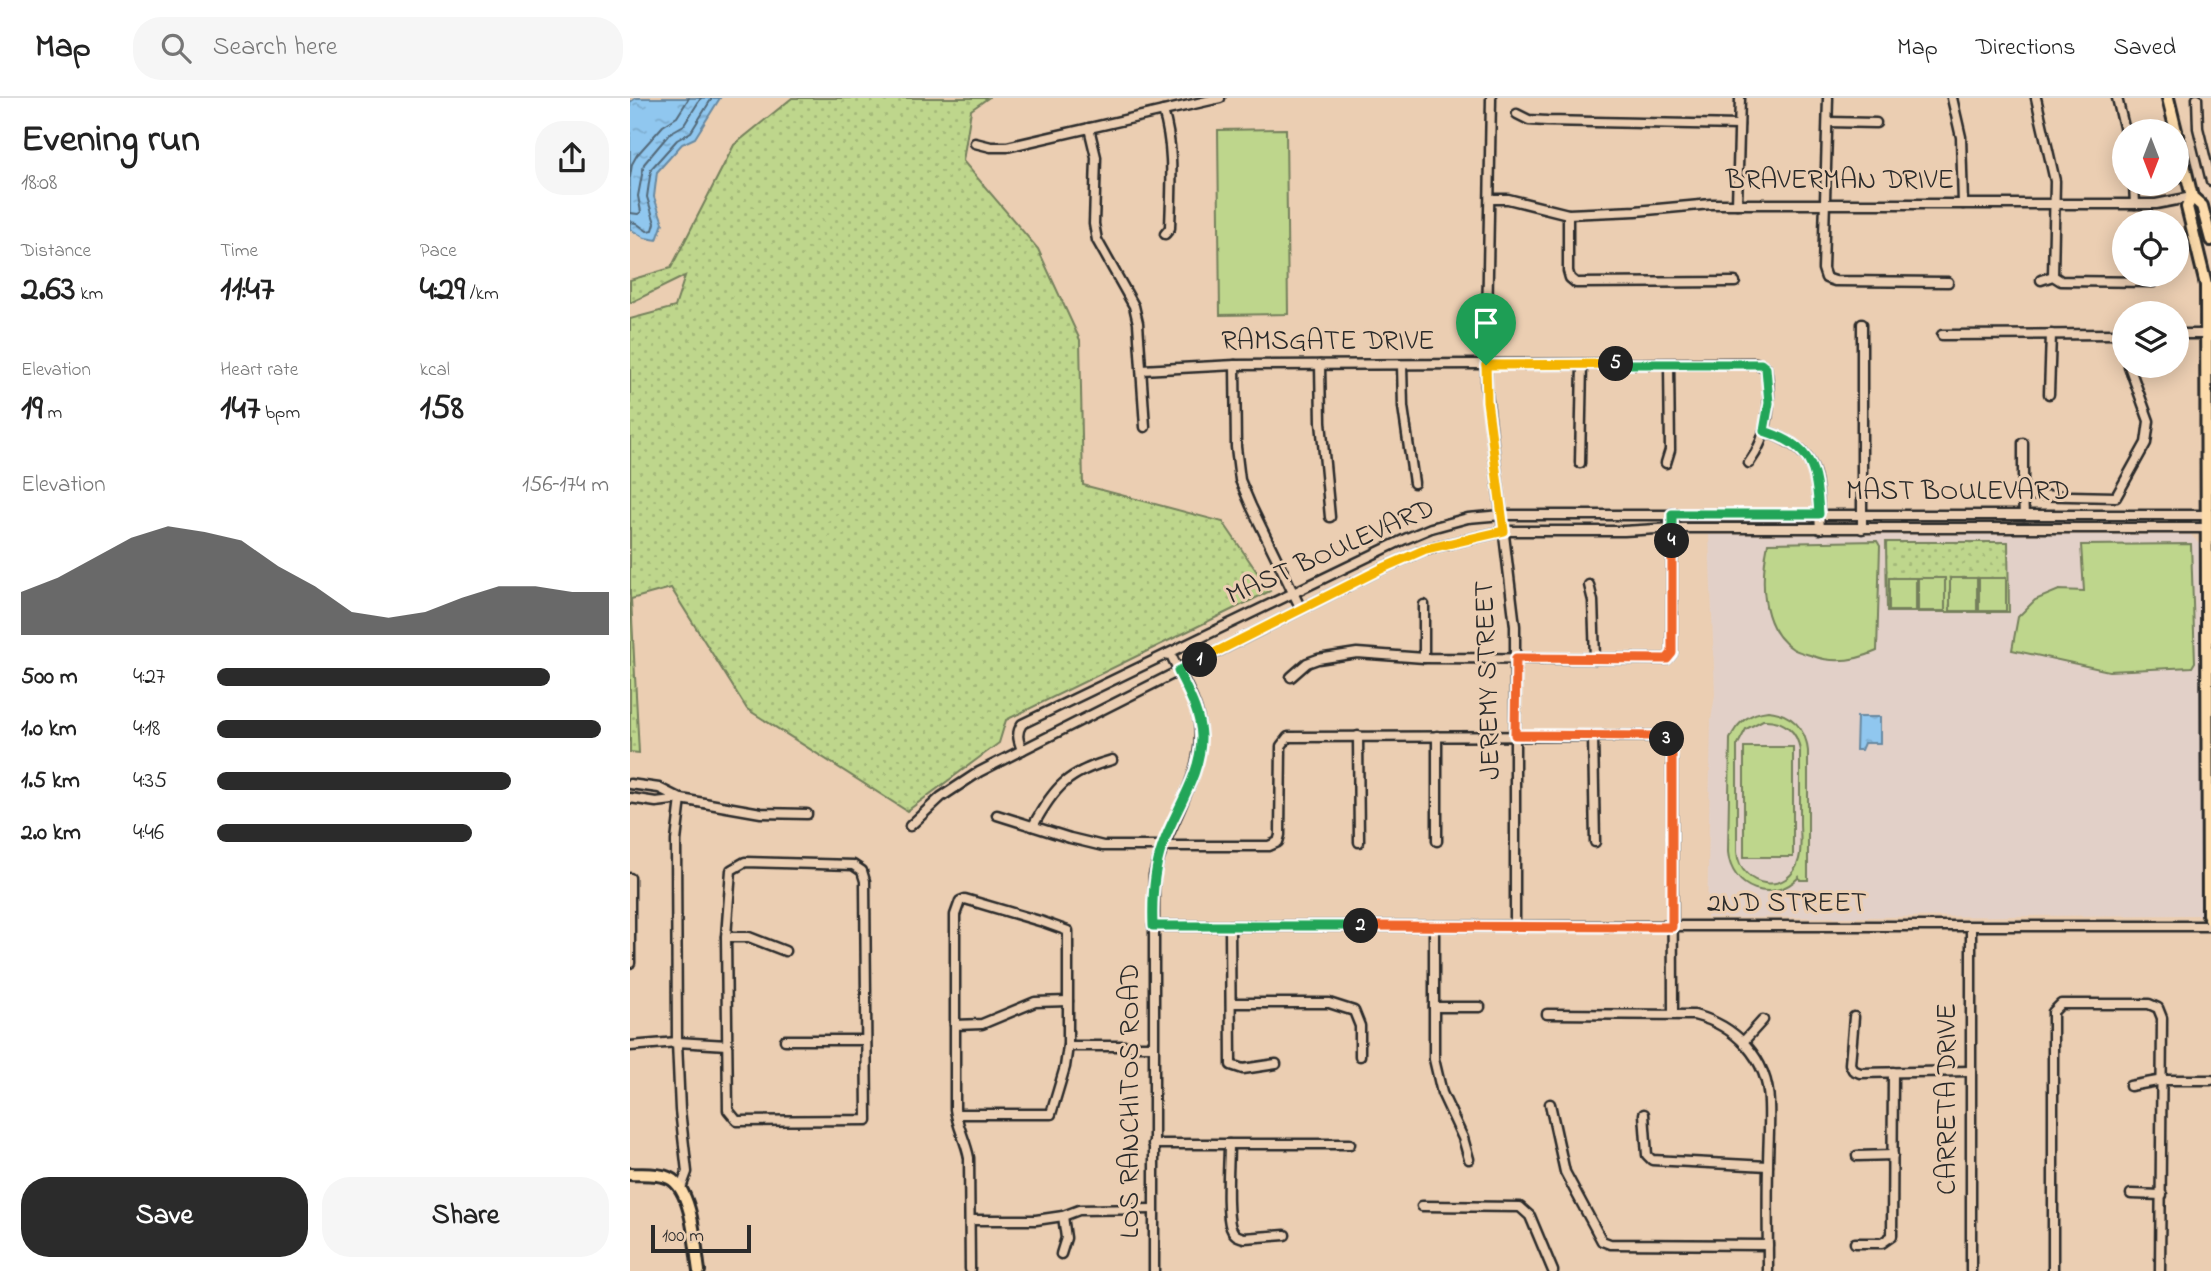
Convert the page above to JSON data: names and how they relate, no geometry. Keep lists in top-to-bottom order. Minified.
{"streets":{"street":["BRAVERMAN DRIVE","RAMSGATE DRIVE","MAST BOULEVARD","JEREMY STREET","2ND STREET","CARRETA DRIVE","LOS RANCHITOS ROAD"]},"crossings":[["BRAVERMAN DRIVE","JEREMY STREET"],["RAMSGATE DRIVE","JEREMY STREET"],["MAST BOULEVARD","JEREMY STREET"],["MAST BOULEVARD","LOS RANCHITOS ROAD"],["JEREMY STREET","2ND STREET"],["2ND STREET","CARRETA DRIVE"],["2ND STREET","LOS RANCHITOS ROAD"]],"scale_bar":"100 m","north":"bottom","page":{"header":"Map","search":"Search here","nav":["Map","Directions","Saved"],"heading":["Evening run","18:08"],"stats":[["Distance","2.63 km"],["Time","11:47"],["Pace","4:29 /km"],["Elevation","19 m"],["Heart rate","147 bpm"],["kcal","158"]],"pins":["5","4","1","3","2"],"chart":["Elevation","156–174 m"],"list":[{"name":"500 m","note":"4:27"},{"name":"1.0 km","note":"4:18"},{"name":"1.5 km","note":"4:35"},{"name":"2.0 km","note":"4:46"}],"buttons":["Save","Share"],"scale":"100 m"}}
